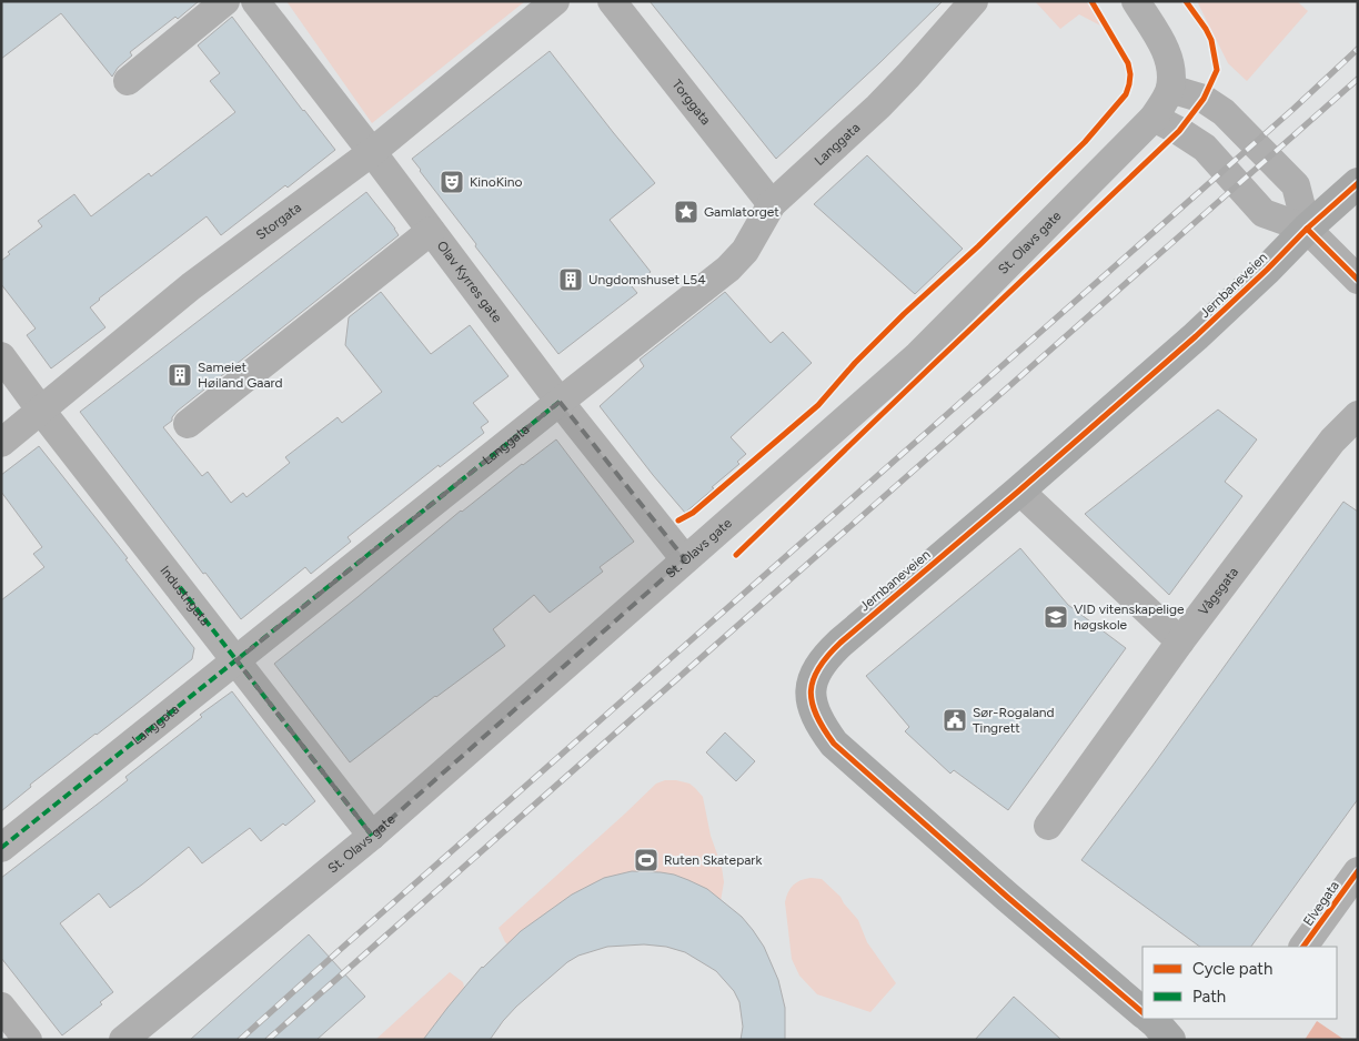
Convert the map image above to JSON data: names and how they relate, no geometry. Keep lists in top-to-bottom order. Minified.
{"streets":{"main road":["Jernbaneveien"],"street":["Torggata","Langgata","Storgata","St. Olavs gate","Olav Kyrres gate","Vågsgata","Industrigata","Elvegata"]},"crossings":[["Torggata","Langgata"],["Langgata","Olav Kyrres gate"],["Langgata","Industrigata"],["Storgata","Olav Kyrres gate"],["Storgata","Industrigata"],["St. Olavs gate","Olav Kyrres gate"],["St. Olavs gate","Industrigata"]],"places":{"theatre":["KinoKino"],"place":["Gamlatorget"],"building":["Ungdomshuset L54","Sameiet Høiland Gaard"],"school or university":["VID vitenskapelige høgskole"],"public building":["Sør-Rogaland Tingrett"],"sports":["Ruten Skatepark"]},"legend":["Cycle path","Path"]}
